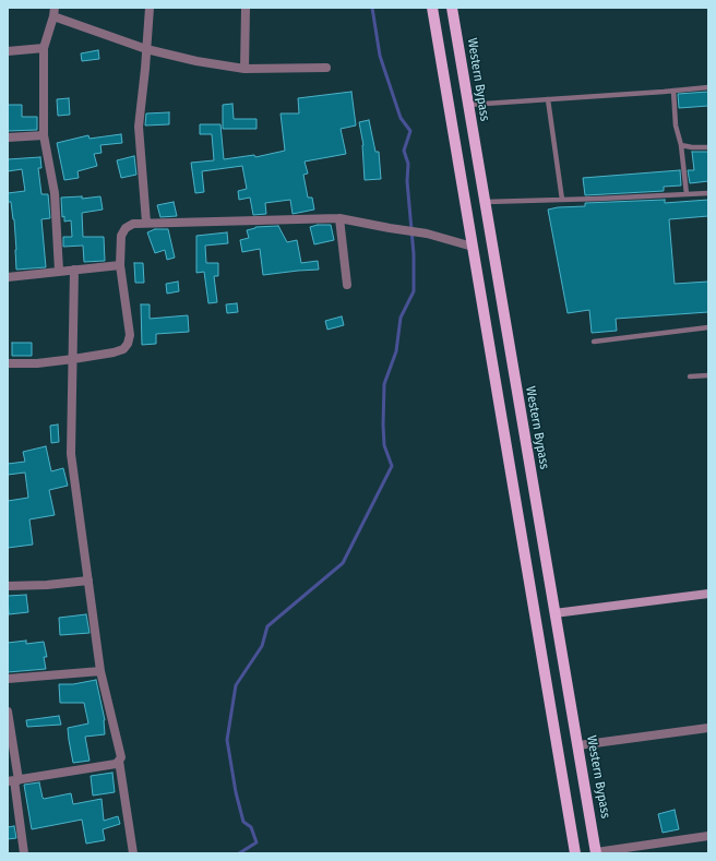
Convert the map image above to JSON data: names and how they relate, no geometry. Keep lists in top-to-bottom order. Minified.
{"streets":{"main road":["Western Bypass"]}}
